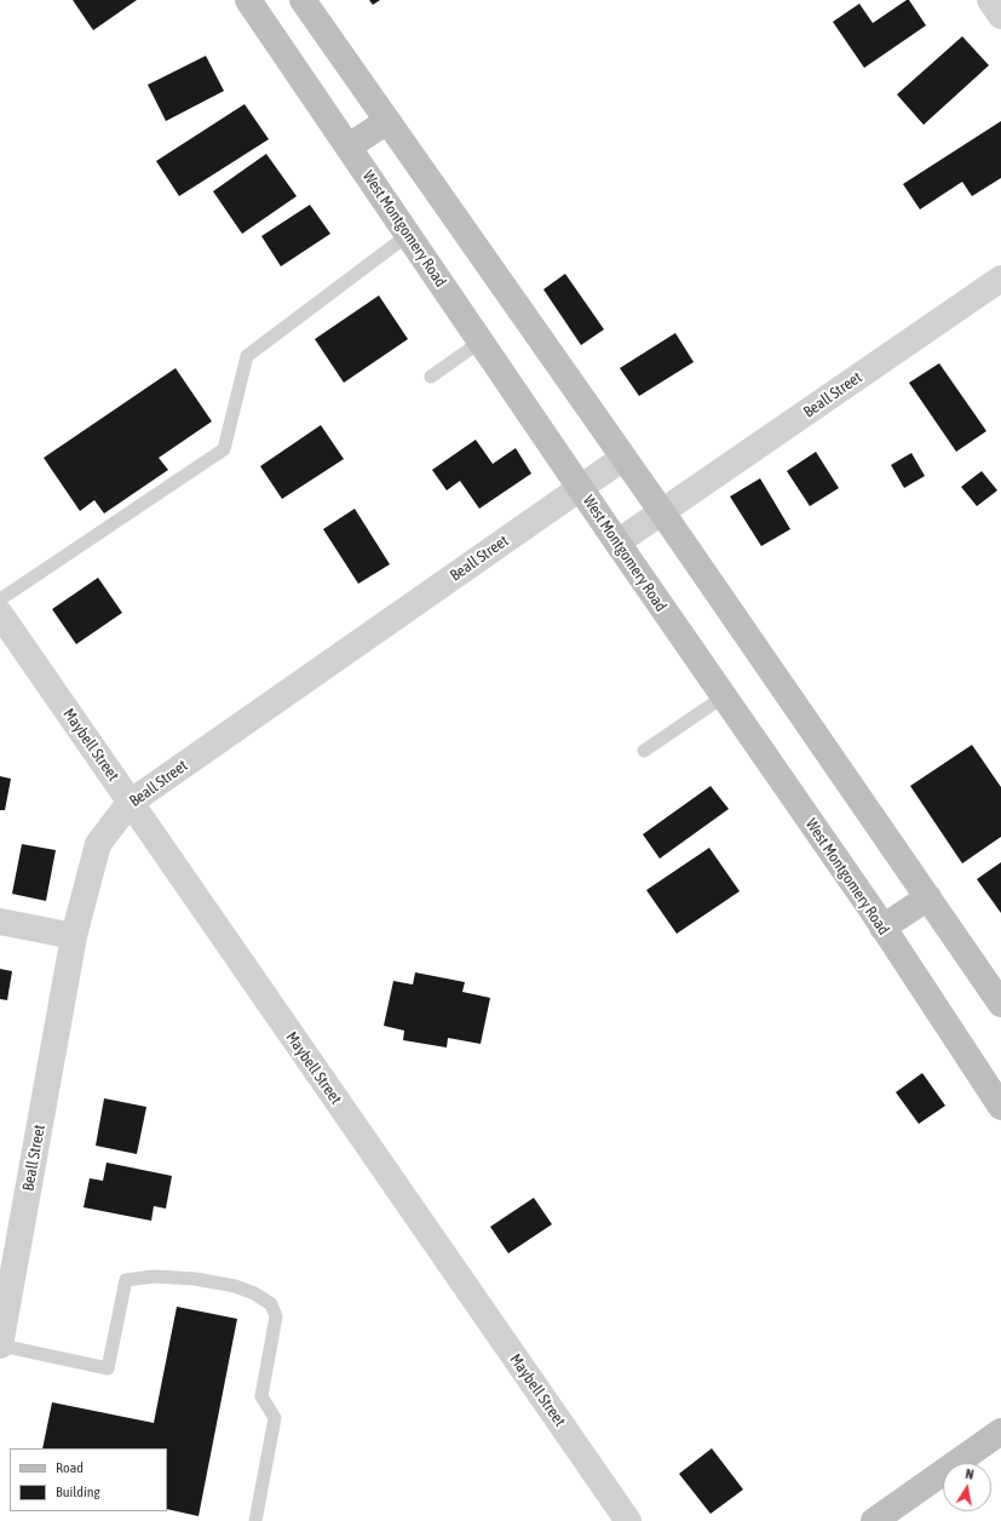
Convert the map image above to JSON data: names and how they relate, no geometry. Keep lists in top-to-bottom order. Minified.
{"streets":{"main road":["West Montgomery Road"],"street":["Beall Street","Maybell Street"]},"crossings":[["West Montgomery Road","Beall Street"],["Beall Street","Maybell Street"]],"legend":["Road","Building"],"north":"top"}
